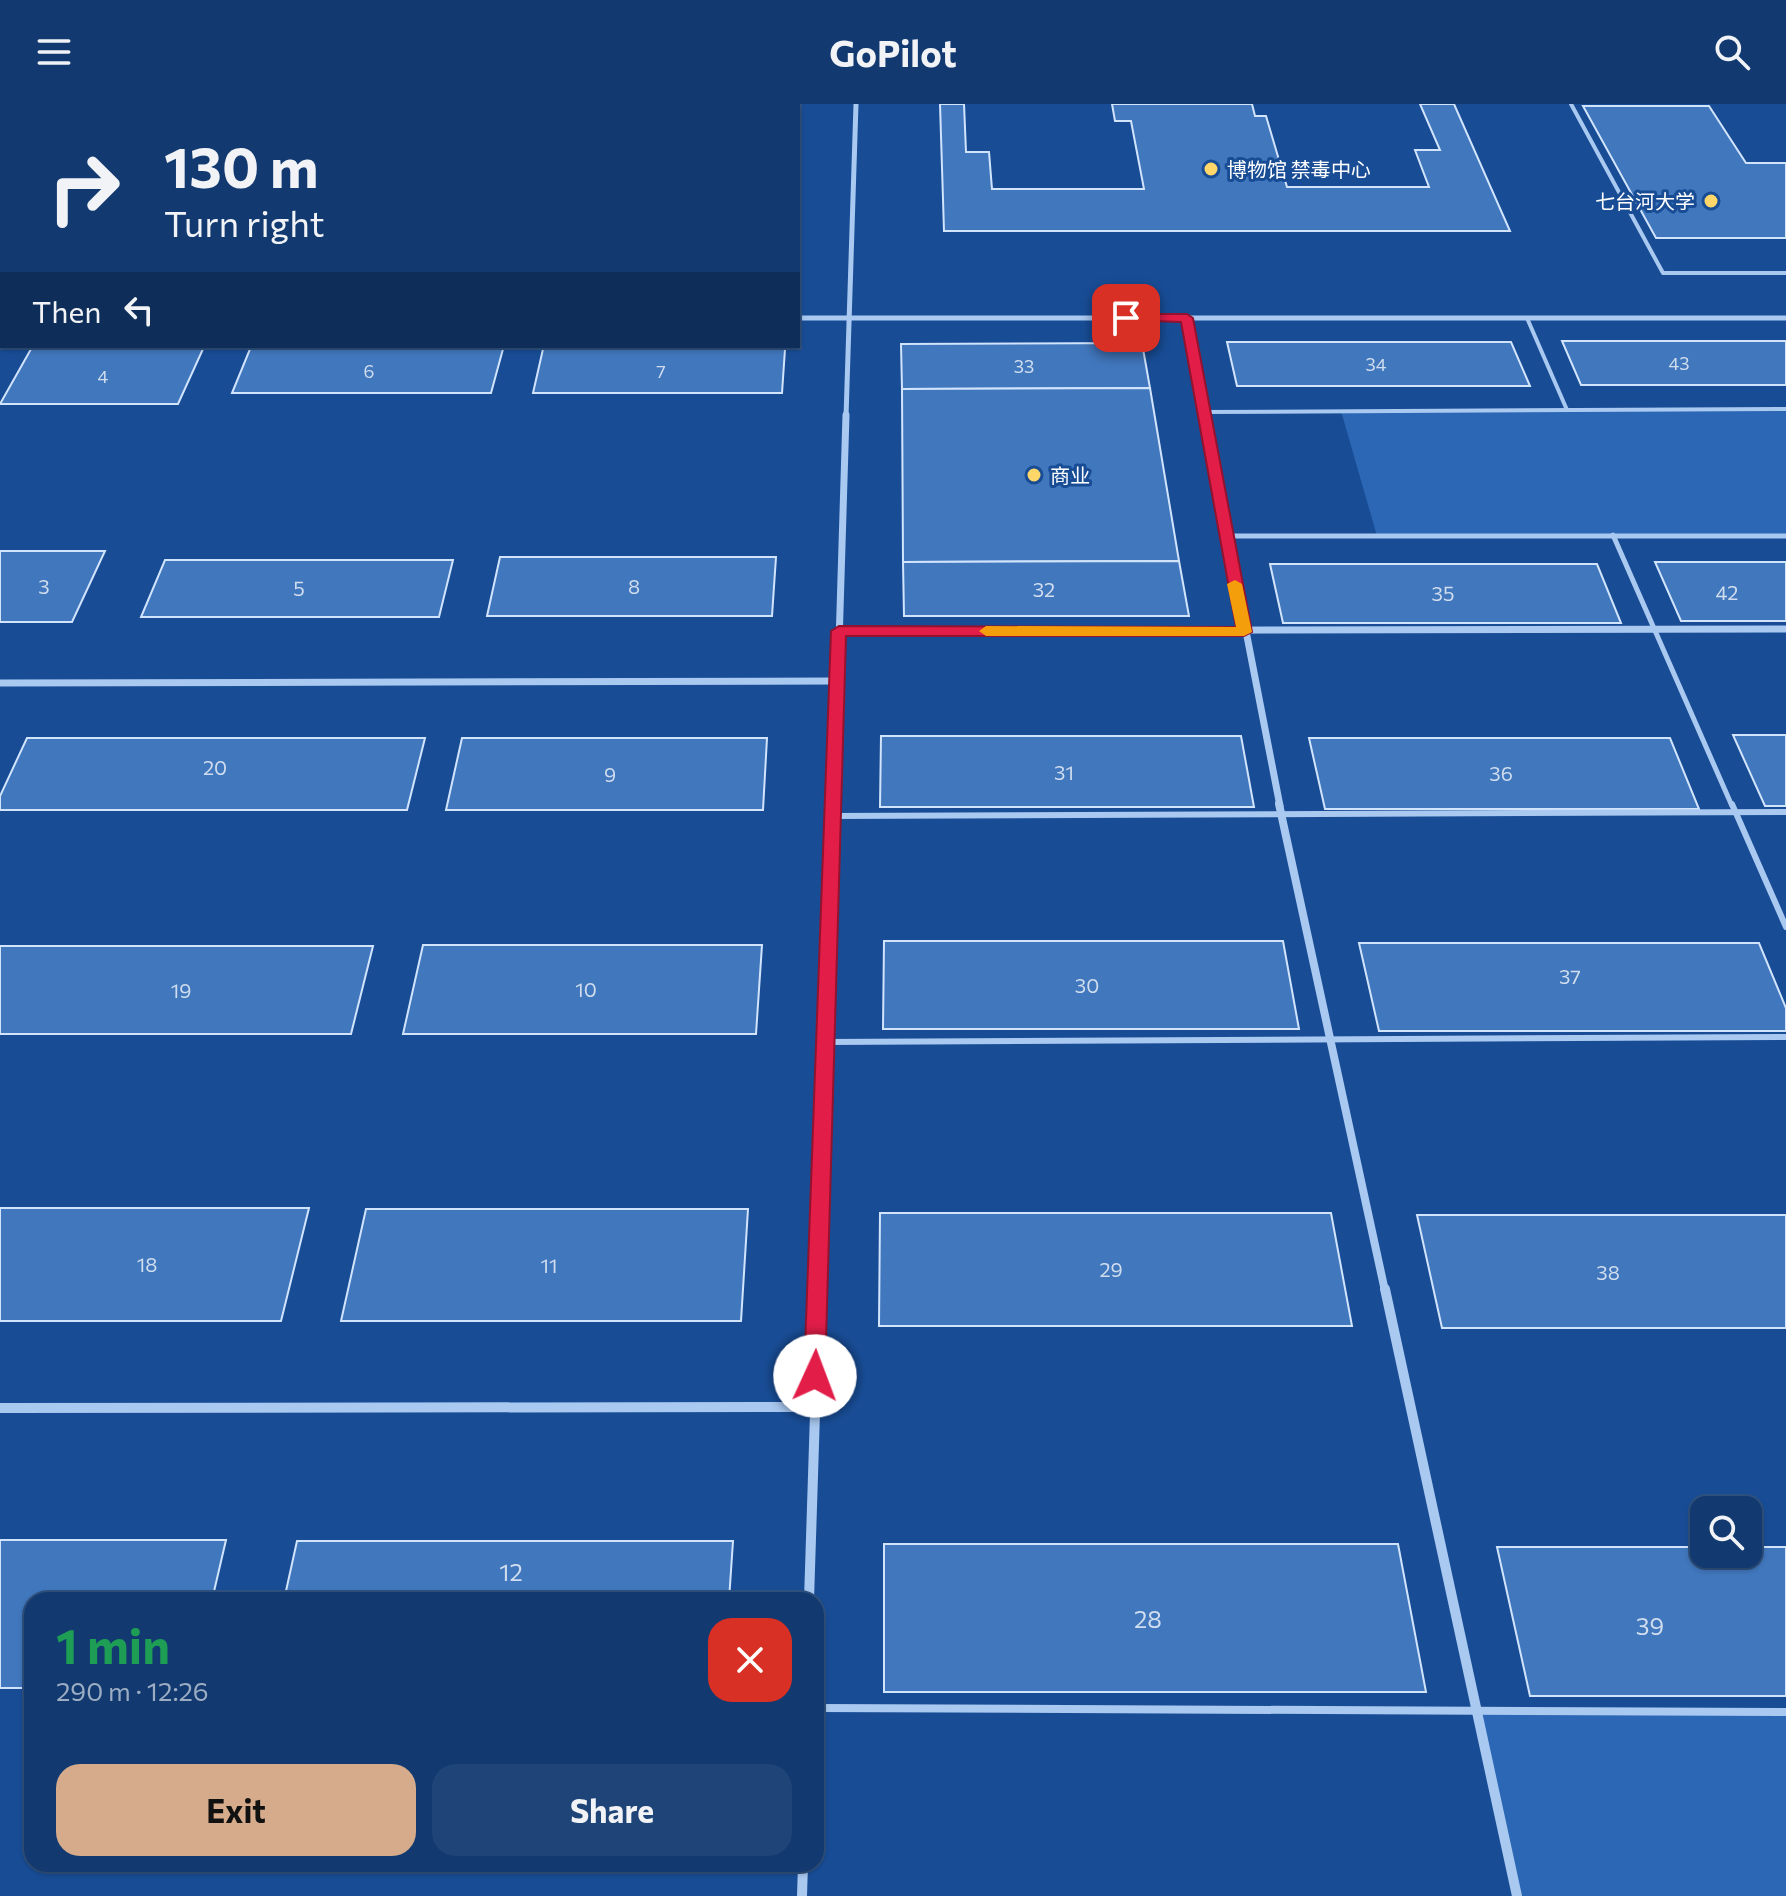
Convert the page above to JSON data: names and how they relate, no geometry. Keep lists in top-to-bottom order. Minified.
{"places":["博物馆 禁毒中心","七台河大学","商业"],"house_numbers":["43","34","33","6","7","4","3","8","5","32","42","35","20","31","36","9","37","30","10","19","18","11","29","38","12","28","39"],"page":{"header":"GoPilot","turn":["130 m","Turn right"],"then":"Then","heading":["1 min","290 m · 12:26"],"buttons":["Exit","Share"]}}
